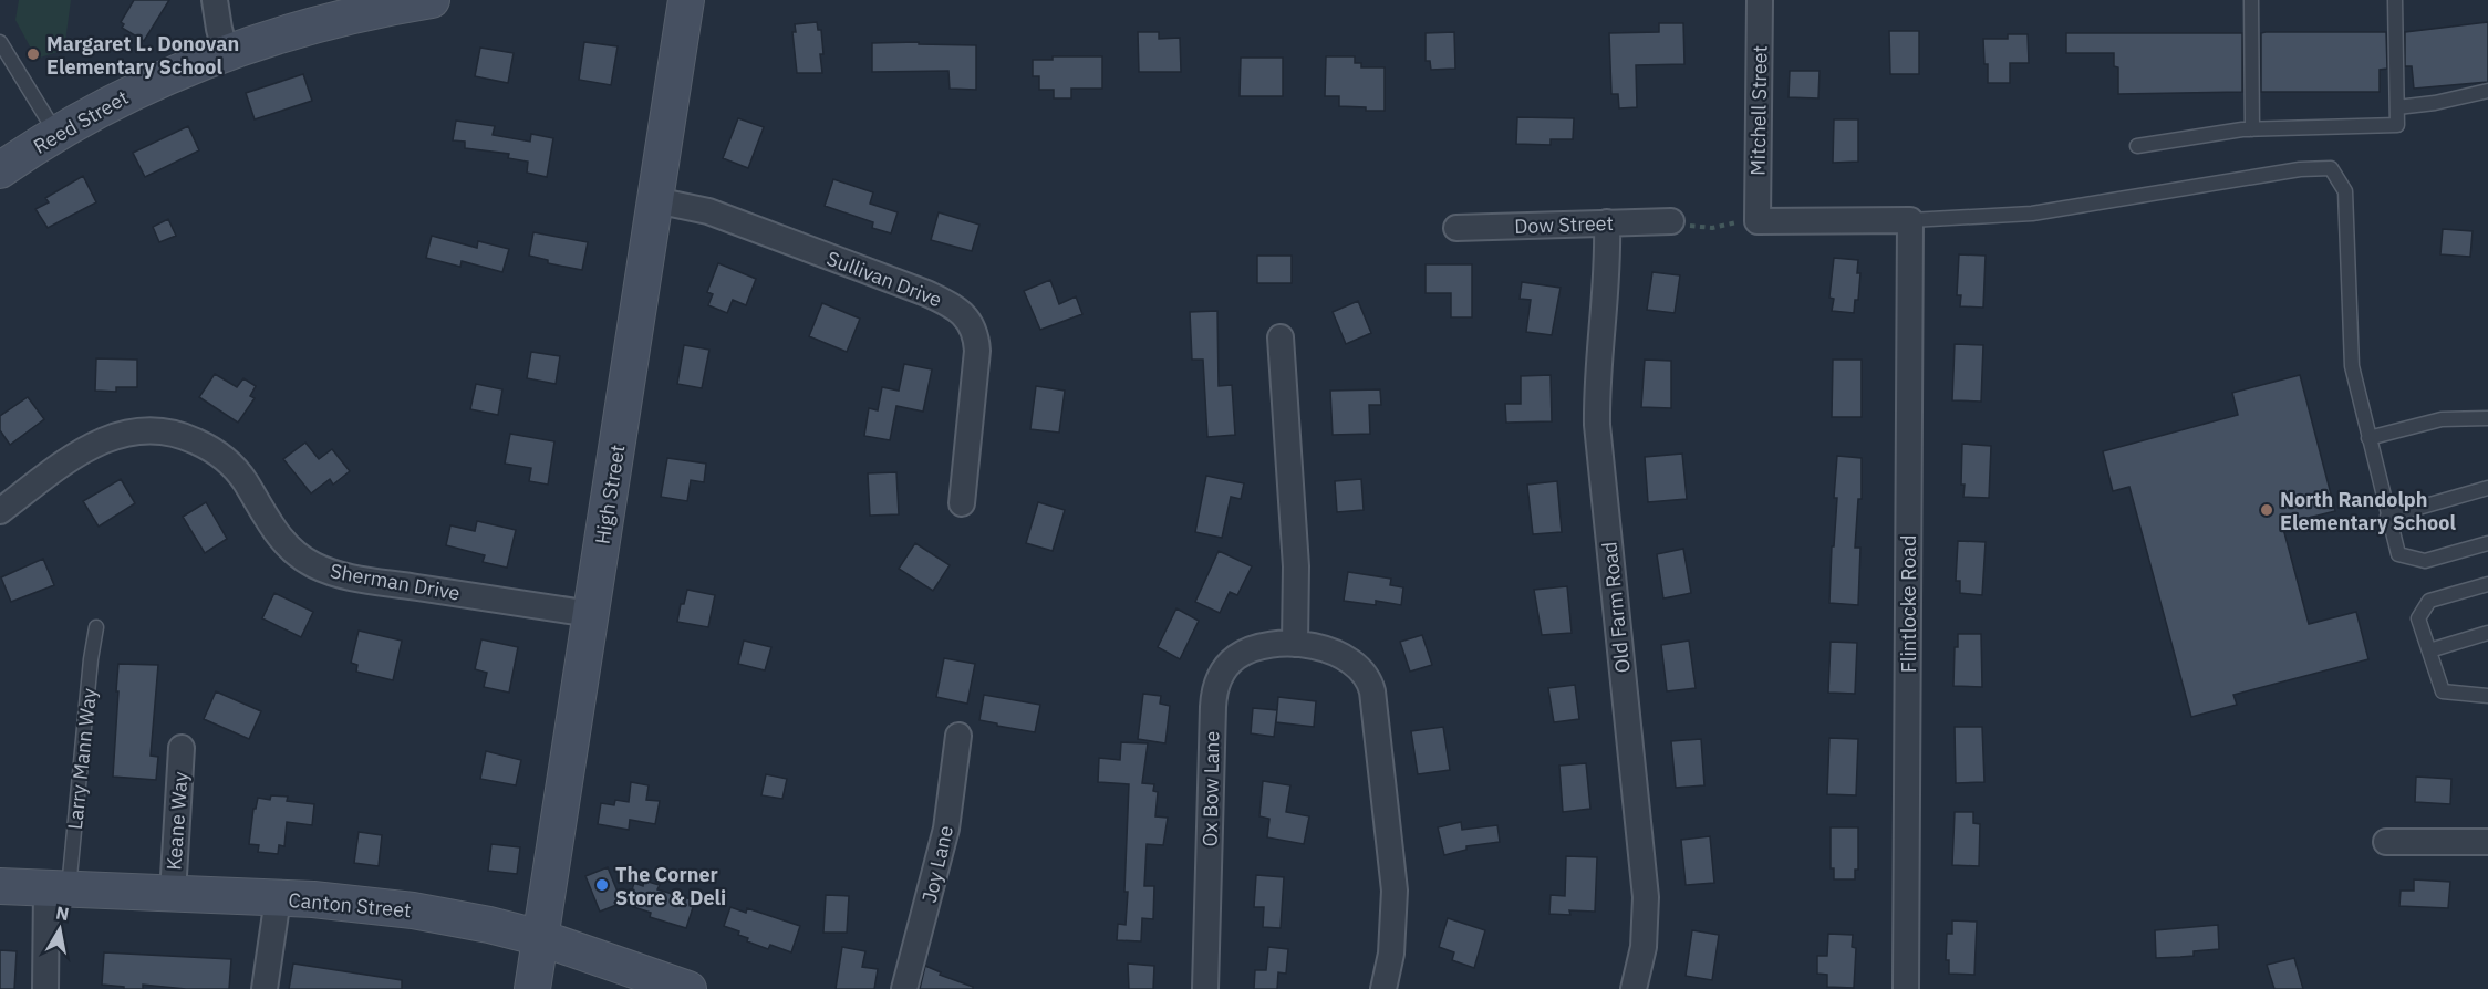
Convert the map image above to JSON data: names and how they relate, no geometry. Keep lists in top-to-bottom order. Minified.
{"streets":{"main road":["Reed Street","High Street","Canton Street"],"street":["Mitchell Street","Dow Street","Sullivan Drive","Sherman Drive","Flintlocke Road","Old Farm Road","Ox Bow Lane","Keane Way","Joy Lane"],"lane":["Larry Mann Way"]},"crossings":[["Dow Street","Old Farm Road"],["Sullivan Drive","High Street"],["High Street","Sherman Drive"],["High Street","Canton Street"],["Larry Mann Way","Canton Street"],["Keane Way","Canton Street"]],"places":["Margaret L. Donovan Elementary School","North Randolph Elementary School","The Corner Store & Deli"],"north":"top"}
